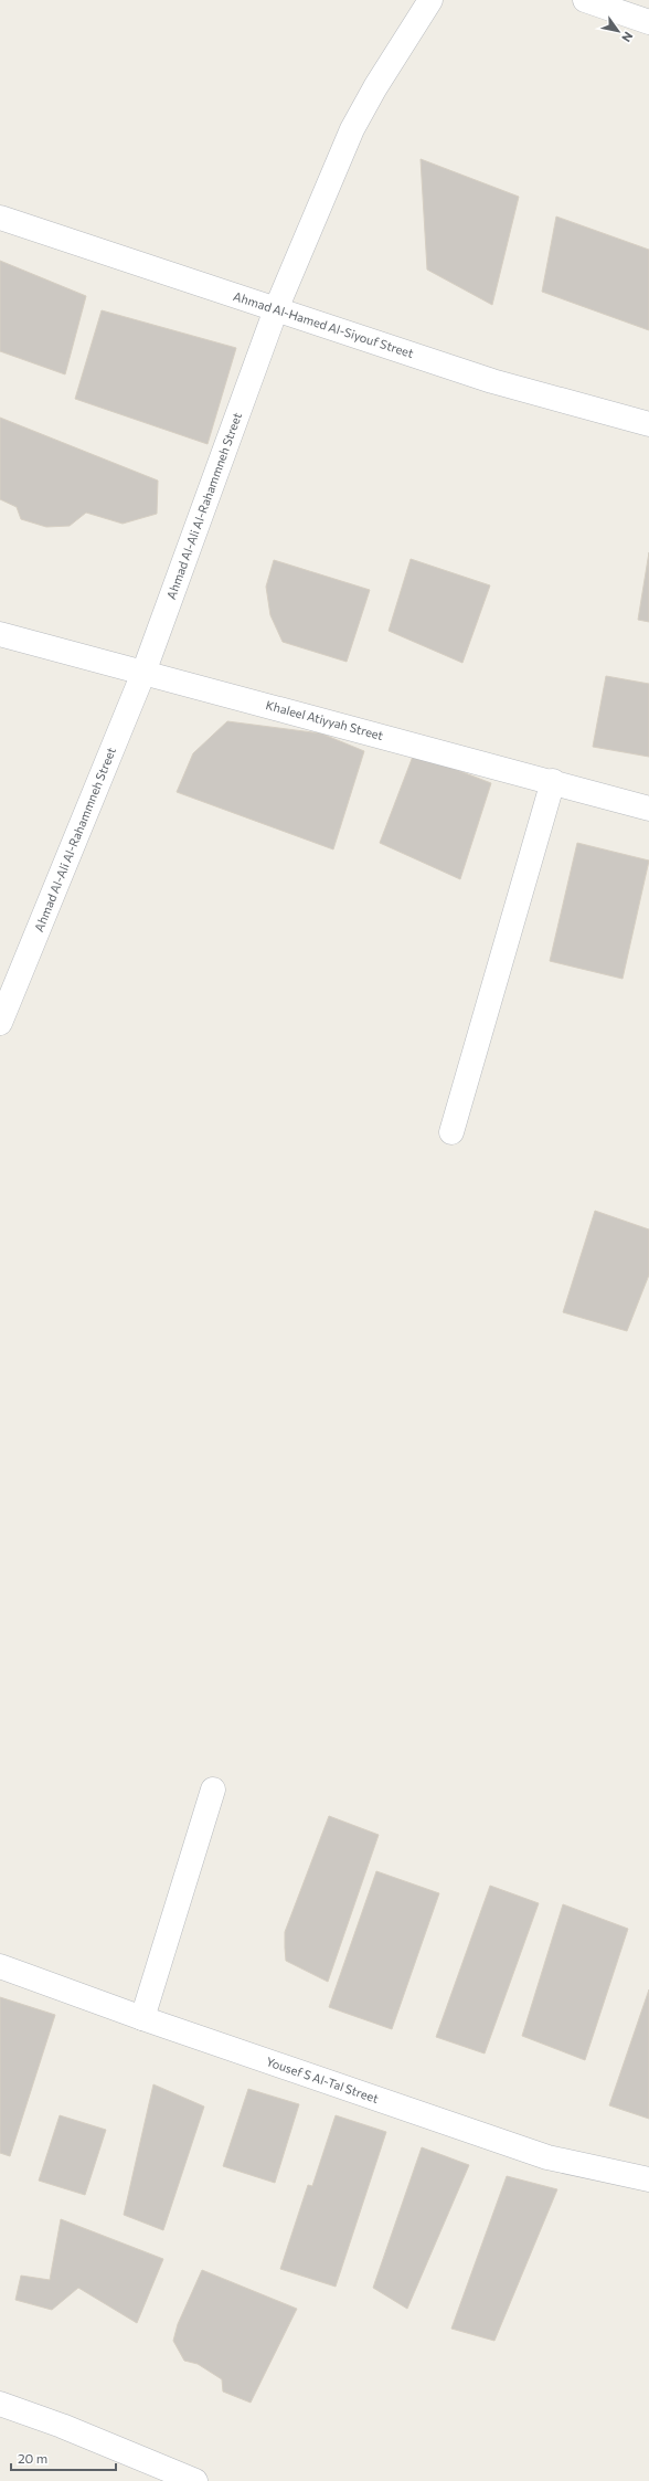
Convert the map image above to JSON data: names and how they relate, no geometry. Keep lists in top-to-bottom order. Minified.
{"streets":{"street":["Ahmad Al-Hamed Al-Siyouf Street","Ahmad Al-Ali Al-Rahammneh Street","Khaleel Atiyyah Street","Yousef S Al-Tal Street"]},"crossings":[["Ahmad Al-Hamed Al-Siyouf Street","Ahmad Al-Ali Al-Rahammneh Street"],["Ahmad Al-Ali Al-Rahammneh Street","Khaleel Atiyyah Street"]],"scale_bar":"20 m","north":"bottom right"}
